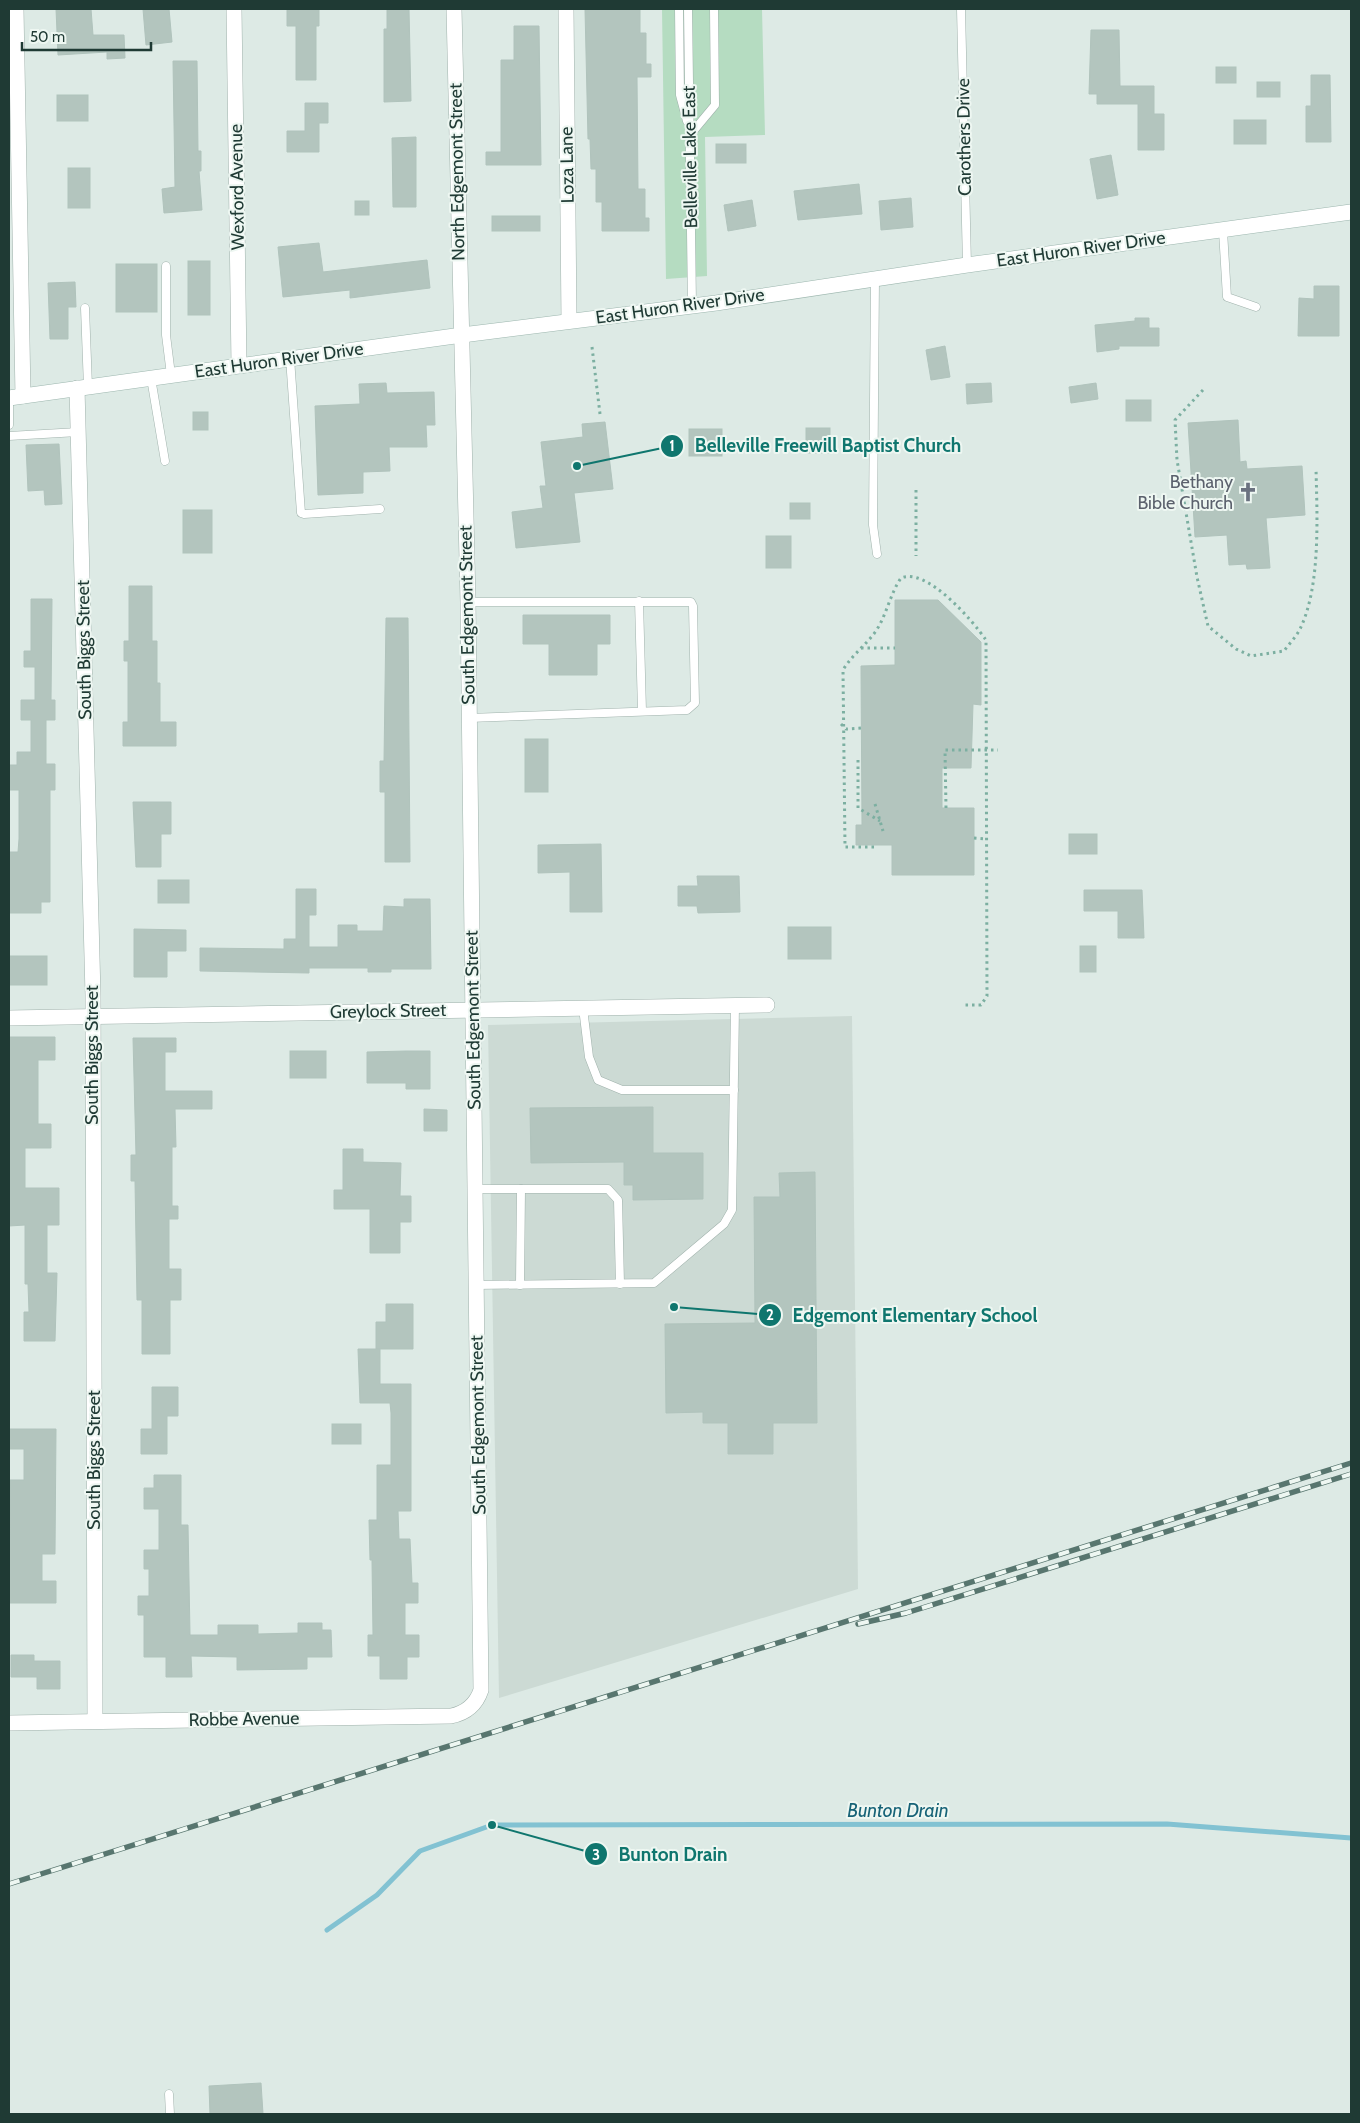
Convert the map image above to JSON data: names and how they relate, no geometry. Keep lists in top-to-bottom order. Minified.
{"streets":{"street":["Loza Lane","North Edgemont Street","Wexford Avenue","East Huron River Drive","South Edgemont Street","South Biggs Street","Greylock Street","Robbe Avenue"],"lane":["Carothers Drive","Belleville Lake East"]},"crossings":[["Carothers Drive","East Huron River Drive"],["Belleville Lake East","East Huron River Drive"],["Loza Lane","East Huron River Drive"],["North Edgemont Street","East Huron River Drive"],["North Edgemont Street","South Edgemont Street"],["Wexford Avenue","East Huron River Drive"],["East Huron River Drive","South Edgemont Street"],["East Huron River Drive","South Biggs Street"],["South Edgemont Street","Greylock Street"],["South Edgemont Street","Robbe Avenue"],["South Biggs Street","Greylock Street"],["South Biggs Street","Robbe Avenue"]],"water":["Bunton Drain"],"places":{"other":["Belleville Freewill Baptist Church","Edgemont Elementary School","Bunton Drain"],"church":["Bethany Bible Church"]},"scale_bar":"50 m"}
